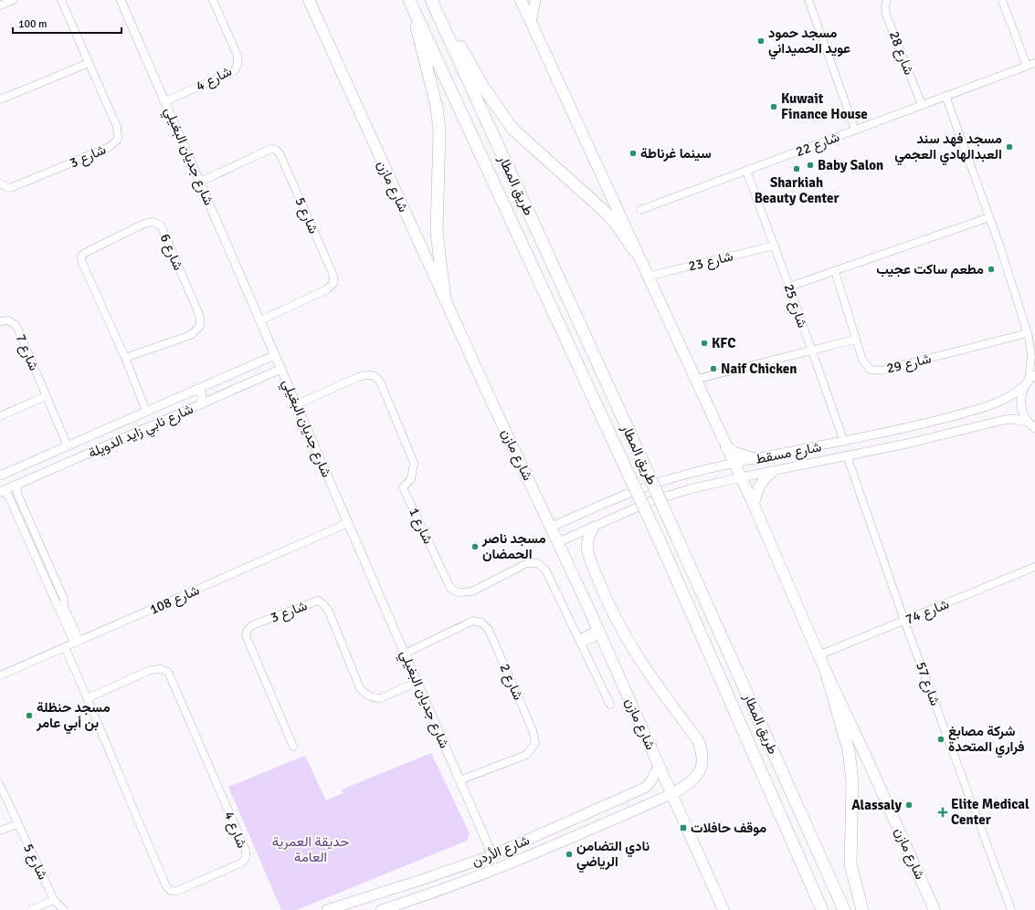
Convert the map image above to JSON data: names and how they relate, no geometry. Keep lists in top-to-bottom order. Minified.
{"streets":{"highway":["طريق المطار"],"main road":["شارع مازن","شارع الأردن"],"street":["شارع 28","شارع 4","شارع 22","شارع 3","شارع جديان البغيلي","شارع 5","شارع 6","شارع 23","شارع 25","شارع 7","شارع 29","شارع نابي زايد الدويلة","شارع مسقط","شارع 1","شارع 108","شارع 74","شارع 2","شارع 57"]},"crossings":[["شارع 28","شارع 22"],["شارع 4","شارع جديان البغيلي"],["شارع 4","شارع 108"],["شارع 22","شارع 25"],["شارع 3","شارع جديان البغيلي"],["شارع جديان البغيلي","شارع 5"],["شارع جديان البغيلي","شارع نابي زايد الدويلة"],["شارع جديان البغيلي","شارع 1"],["شارع جديان البغيلي","شارع 108"],["شارع جديان البغيلي","شارع 2"],["شارع جديان البغيلي","شارع الأردن"],["شارع مازن","شارع 23"],["شارع مازن","شارع مسقط"],["شارع مازن","شارع 74"],["شارع مازن","شارع الأردن"],["شارع 6","شارع نابي زايد الدويلة"],["شارع 23","شارع 25"],["شارع 25","شارع مسقط"],["شارع 7","شارع نابي زايد الدويلة"],["شارع مسقط","شارع 57"],["شارع 74","شارع 57"]],"parks":["حديقة العمرية العامة"],"places":{"other":["مسجد حمود عويد الحميداني","Kuwait Finance House","مسجد فهد سند العبدالهادي العجمي","سينما غرناطة","Baby Salon","Sharkiah Beauty Center","مطعم ساكت عجيب","KFC","Naif Chicken","مسجد ناصر الحمضان","مسجد حنظلة بن أبي عامر","شركة مصابغ فراري المتحدة","Alassaly","نادي التضامن الرياضي"],"health":["Elite Medical Center"],"transit":["موقف حافلات"]},"scale_bar":"100 m"}
